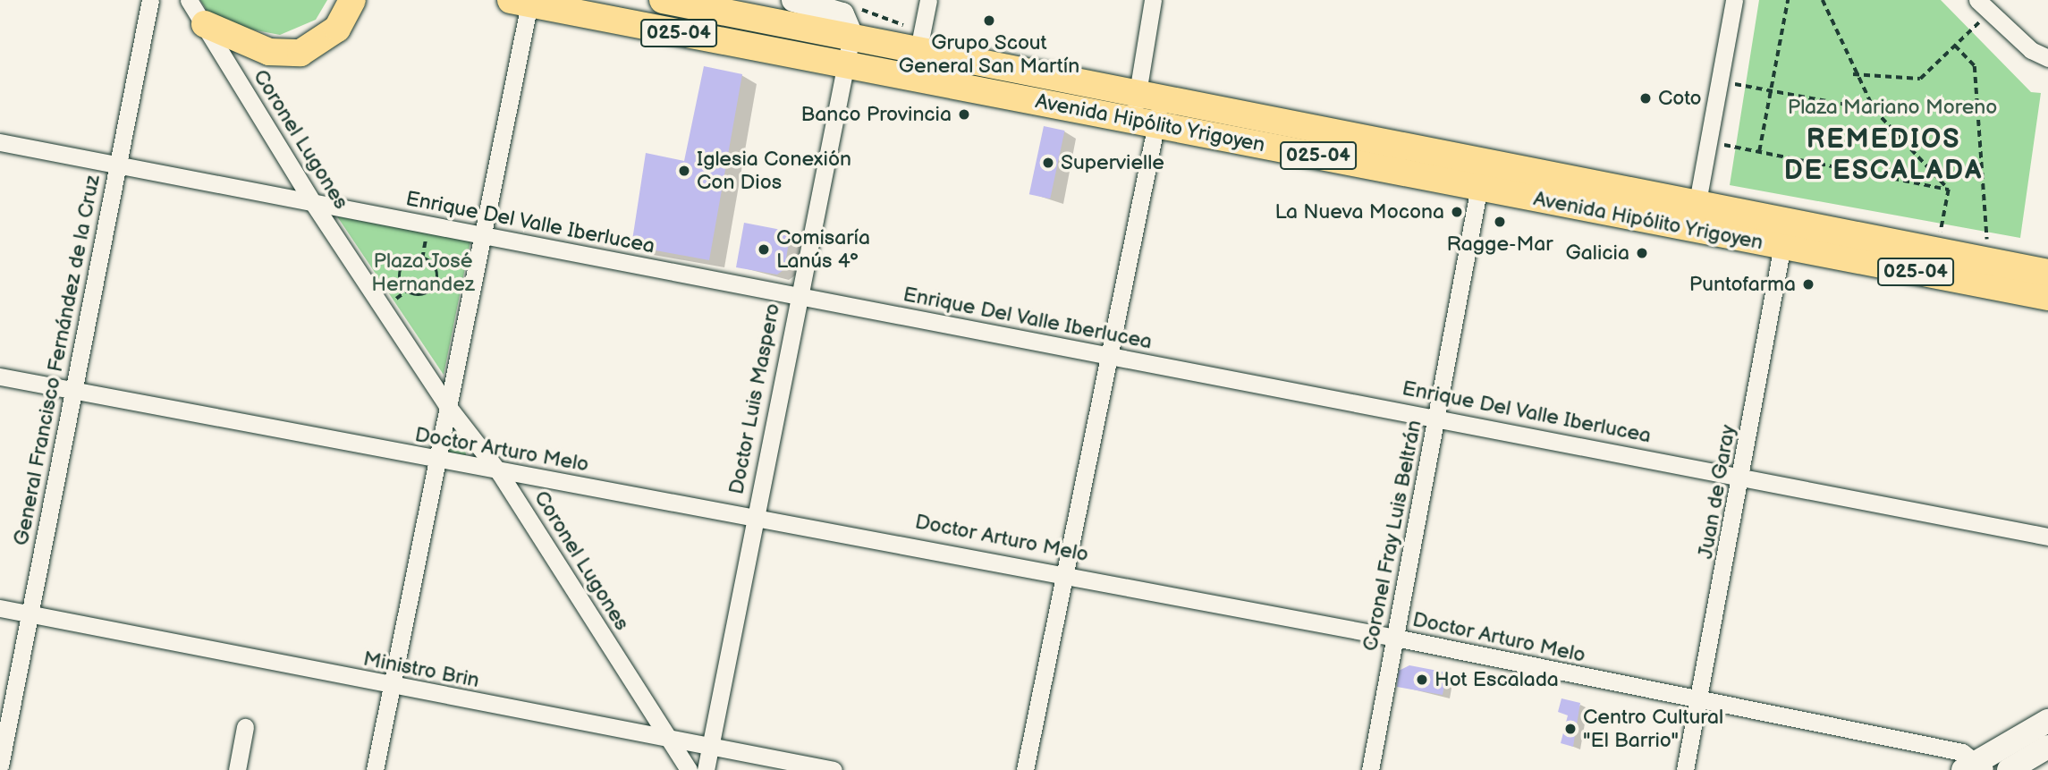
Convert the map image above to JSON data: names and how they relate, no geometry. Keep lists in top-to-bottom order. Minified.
{"streets":{"main road":["025-04","Avenida Hipólito Yrigoyen"],"street":["Coronel Lugones","Enrique Del Valle Iberlucea","General Francisco Fernández de la Cruz","Doctor Luis Maspero","Doctor Arturo Melo","Juan de Garay","Coronel Fray Luis Beltrán","Ministro Brin"]},"crossings":[["Avenida Hipólito Yrigoyen","Doctor Luis Maspero"],["Avenida Hipólito Yrigoyen","Juan de Garay"],["Avenida Hipólito Yrigoyen","Coronel Fray Luis Beltrán"],["Coronel Lugones","Enrique Del Valle Iberlucea"],["Coronel Lugones","Doctor Arturo Melo"],["Coronel Lugones","Ministro Brin"],["Enrique Del Valle Iberlucea","General Francisco Fernández de la Cruz"],["Enrique Del Valle Iberlucea","Doctor Luis Maspero"],["Enrique Del Valle Iberlucea","Juan de Garay"],["Enrique Del Valle Iberlucea","Coronel Fray Luis Beltrán"],["General Francisco Fernández de la Cruz","Doctor Arturo Melo"],["General Francisco Fernández de la Cruz","Ministro Brin"],["Doctor Luis Maspero","Doctor Arturo Melo"],["Doctor Luis Maspero","Ministro Brin"],["Doctor Arturo Melo","Juan de Garay"],["Doctor Arturo Melo","Coronel Fray Luis Beltrán"]],"districts":["REMEDIOS DE ESCALADA"],"parks":["Plaza Mariano Moreno","Plaza José Hernandez"],"places":["Grupo Scout General San Martín","Coto","Banco Provincia","Supervielle","Iglesia Conexión Con Dios","La Nueva Mocona","Ragge-Mar","Comisaría Lanús 4°","Galicia","Puntofarma","Hot Escalada","Centro Cultural \"El Barrio\""]}
